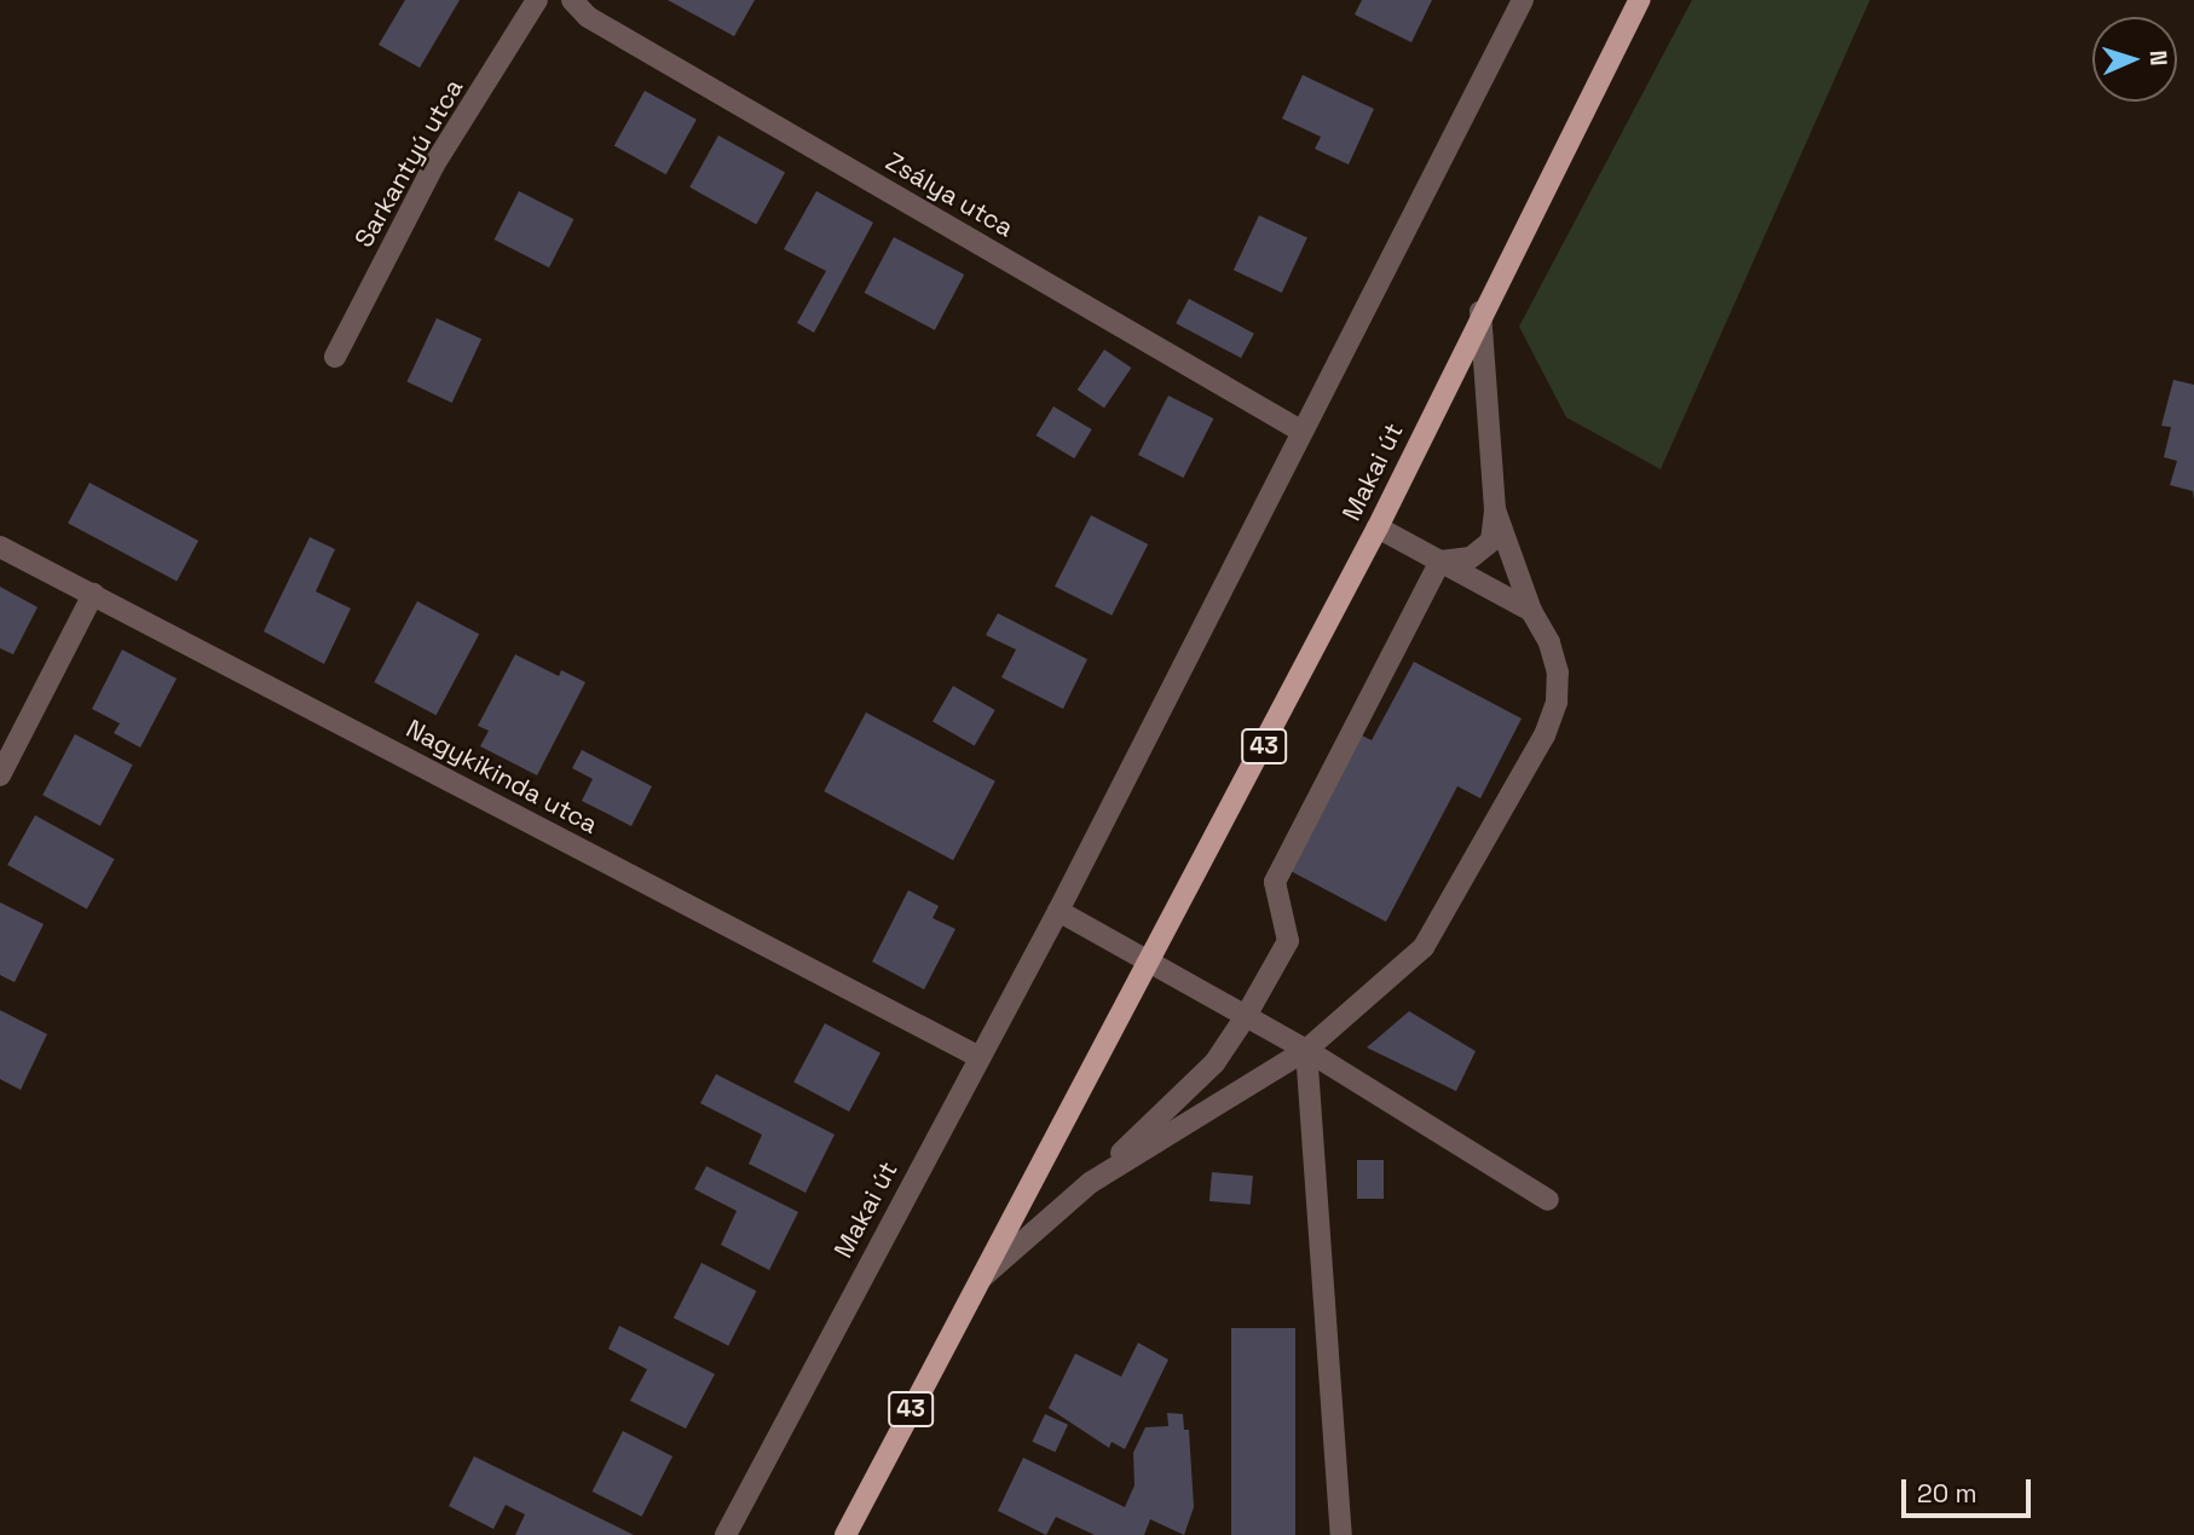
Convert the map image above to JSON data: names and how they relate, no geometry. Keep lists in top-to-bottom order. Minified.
{"streets":{"main road":["Makai út","43"],"street":["Sarkantyú utca","Zsálya utca","Nagykikinda utca"]},"crossings":[["Zsálya utca","Makai út"],["Makai út","Nagykikinda utca"]],"scale_bar":"20 m","north":"right"}
